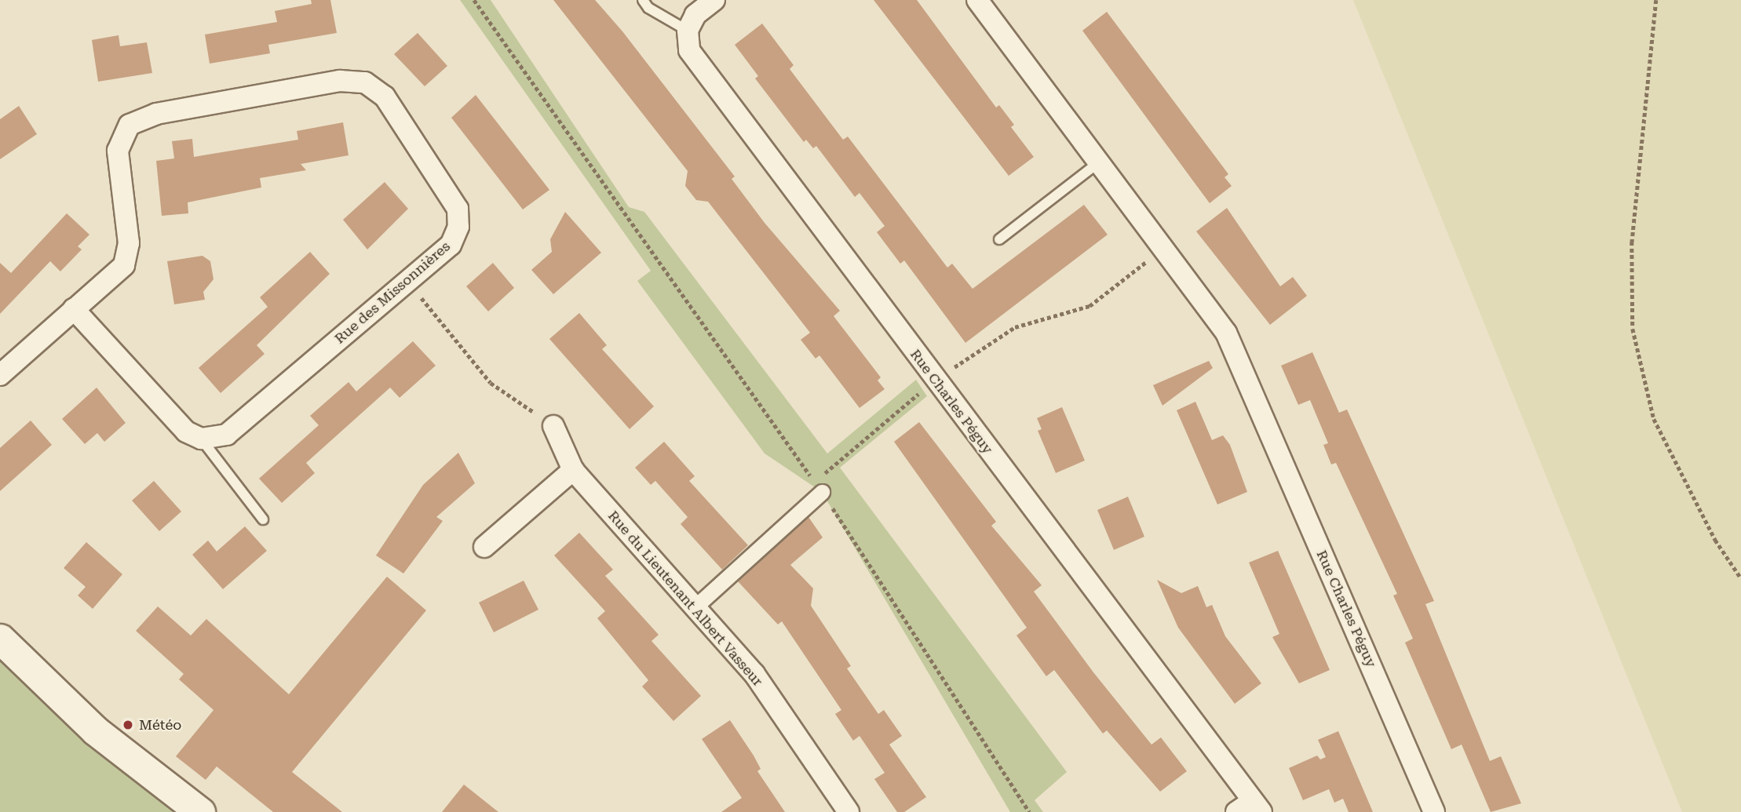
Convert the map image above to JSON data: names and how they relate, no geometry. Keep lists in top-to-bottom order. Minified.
{"streets":{"street":["Rue des Missonnières","Rue Charles Péguy","Rue du Lieutenant Albert Vasseur"]},"places":["Météo"]}
